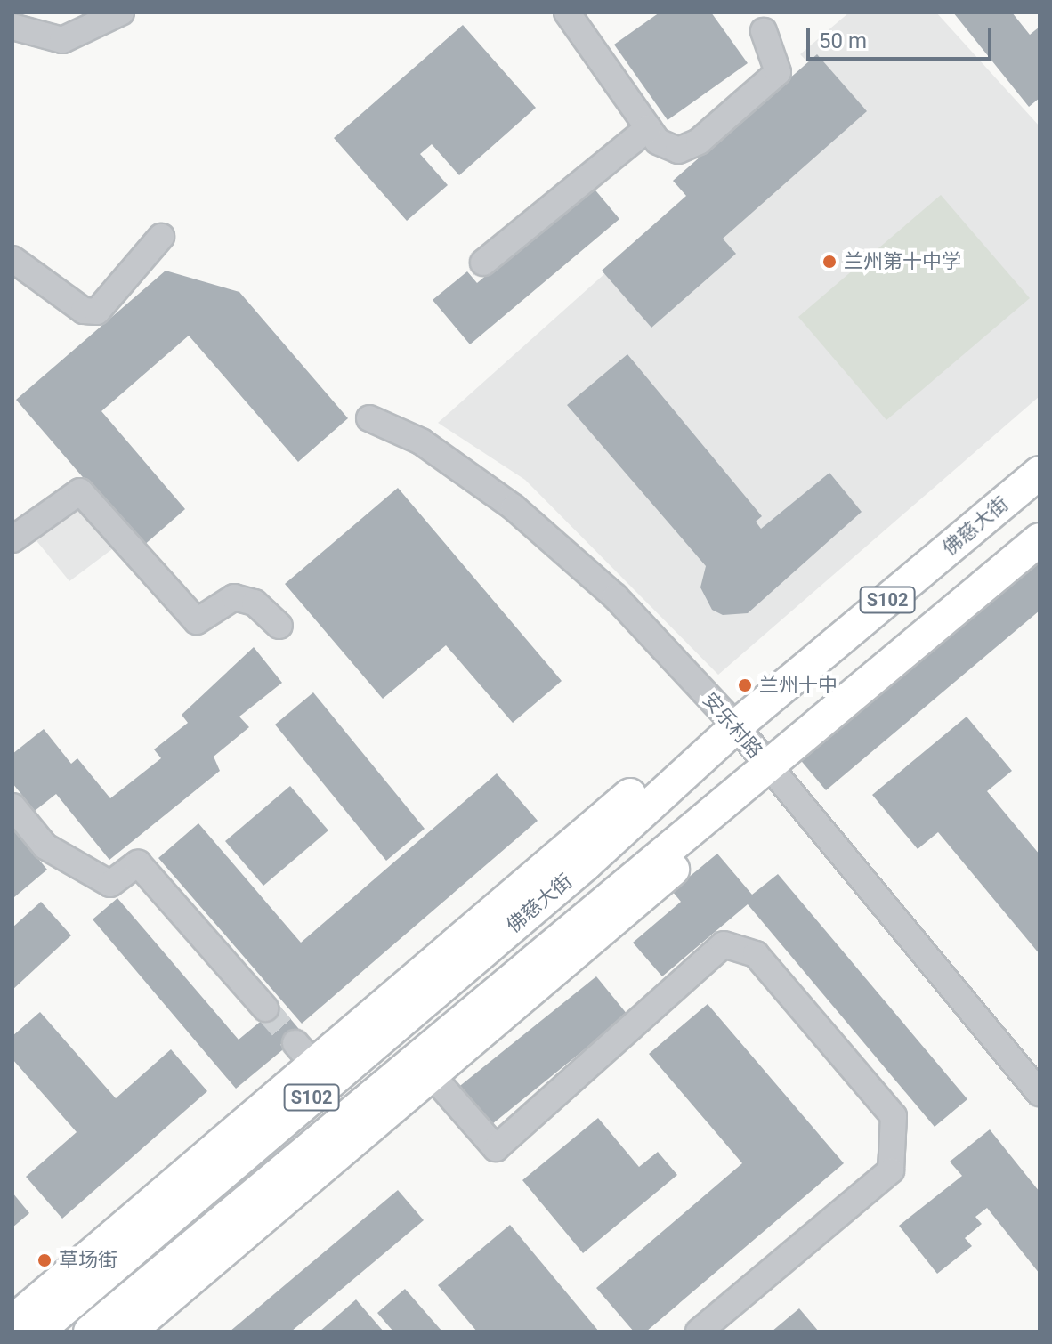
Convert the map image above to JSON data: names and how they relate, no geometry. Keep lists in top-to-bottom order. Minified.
{"streets":{"main road":["佛慈大街","S102"],"street":["安乐村路"]},"crossings":[["佛慈大街","安乐村路"]],"places":["兰州第十中学","兰州十中","草场街"],"scale_bar":"50 m"}
